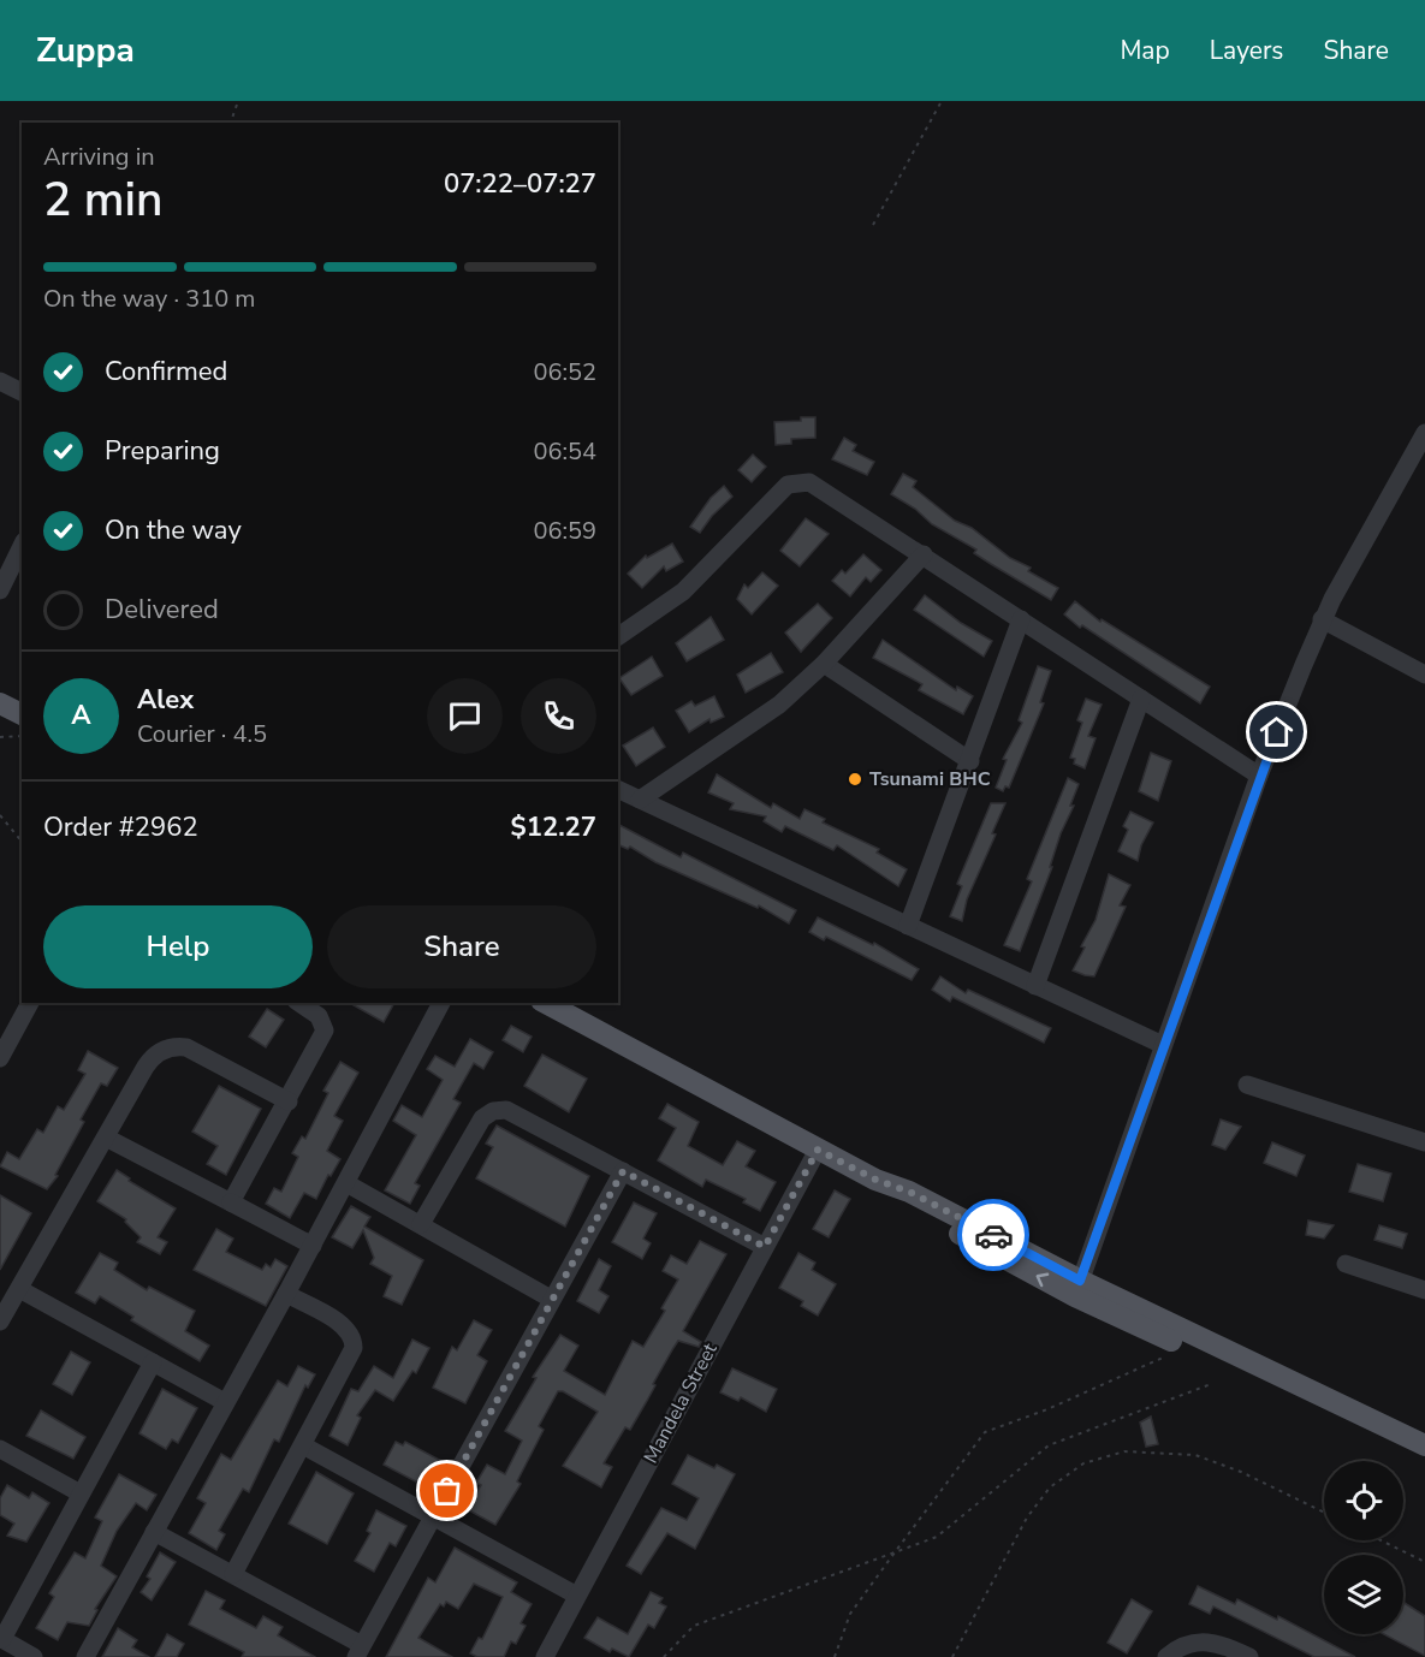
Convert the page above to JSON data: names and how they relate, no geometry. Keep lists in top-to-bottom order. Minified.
{"streets":{"street":["Mandela Street"]},"places":["Tsunami BHC"],"page":{"header":"Zuppa","nav":["Map","Layers","Share"],"heading":["2 min","Arriving in","07:22–07:27"],"panel":["Alex","Courier · 4.5","Order #2962","$12.27"],"bar":"On the way · 310 m","list":[["Confirmed","06:52"],["Preparing","06:54"],["On the way","06:59"],"Delivered"],"round":"A","buttons":["Help","Share"]}}
